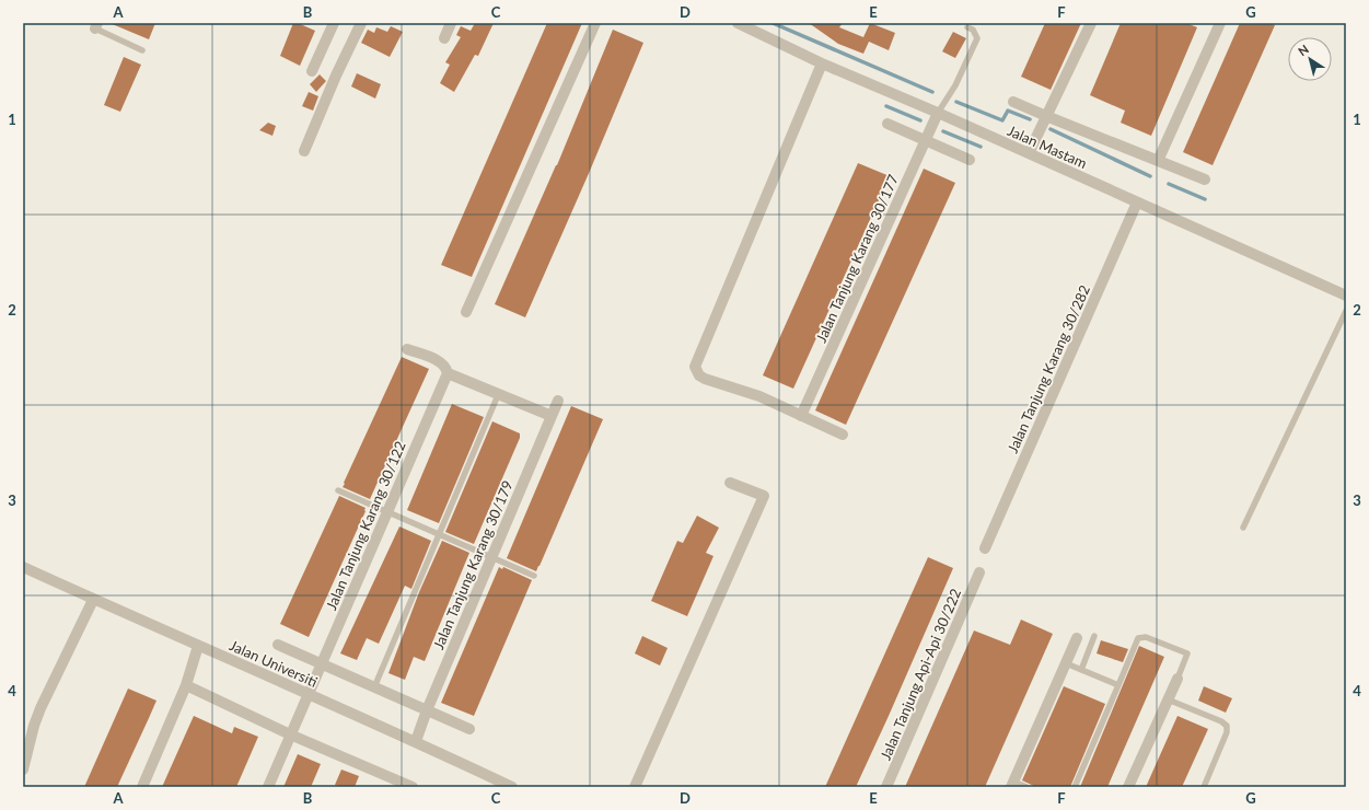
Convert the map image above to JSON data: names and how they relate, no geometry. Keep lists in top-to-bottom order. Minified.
{"streets":{"street":["Jalan Mastam","Jalan Tanjung Karang 30/177","Jalan Tanjung Karang 30/282","Jalan Tanjung Karang 30/122","Jalan Tanjung Karang 30/179","Jalan Universiti","Jalan Tanjung Api-Api 30/222"]},"crossings":[["Jalan Mastam","Jalan Tanjung Karang 30/177"],["Jalan Mastam","Jalan Tanjung Karang 30/282"],["Jalan Tanjung Karang 30/122","Jalan Universiti"],["Jalan Tanjung Karang 30/179","Jalan Universiti"]],"north":"top left","grid":{"columns":["A","B","C","D","E","F","G"],"rows":["1","2","3","4"]}}
